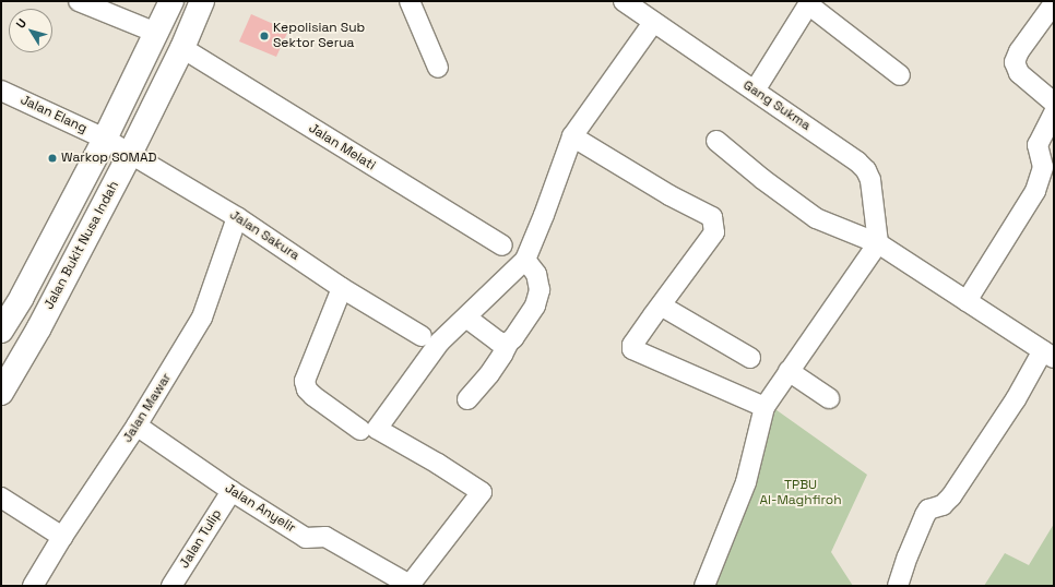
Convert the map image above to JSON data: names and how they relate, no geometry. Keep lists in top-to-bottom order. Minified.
{"streets":{"street":["Gang Sukma","Jalan Elang","Jalan Melati","Jalan Sakura","Jalan Bukit Nusa Indah","Jalan Mawar","Jalan Anyelir","Jalan Tulip"]},"crossings":[["Jalan Elang","Jalan Sakura"],["Jalan Melati","Jalan Bukit Nusa Indah"],["Jalan Sakura","Jalan Bukit Nusa Indah"],["Jalan Sakura","Jalan Mawar"],["Jalan Mawar","Jalan Anyelir"],["Jalan Anyelir","Jalan Tulip"]],"parks":["TPBU Al-Maghfiroh"],"places":["Kepolisian Sub Sektor Serua","Warkop SOMAD"],"north":"top left"}
